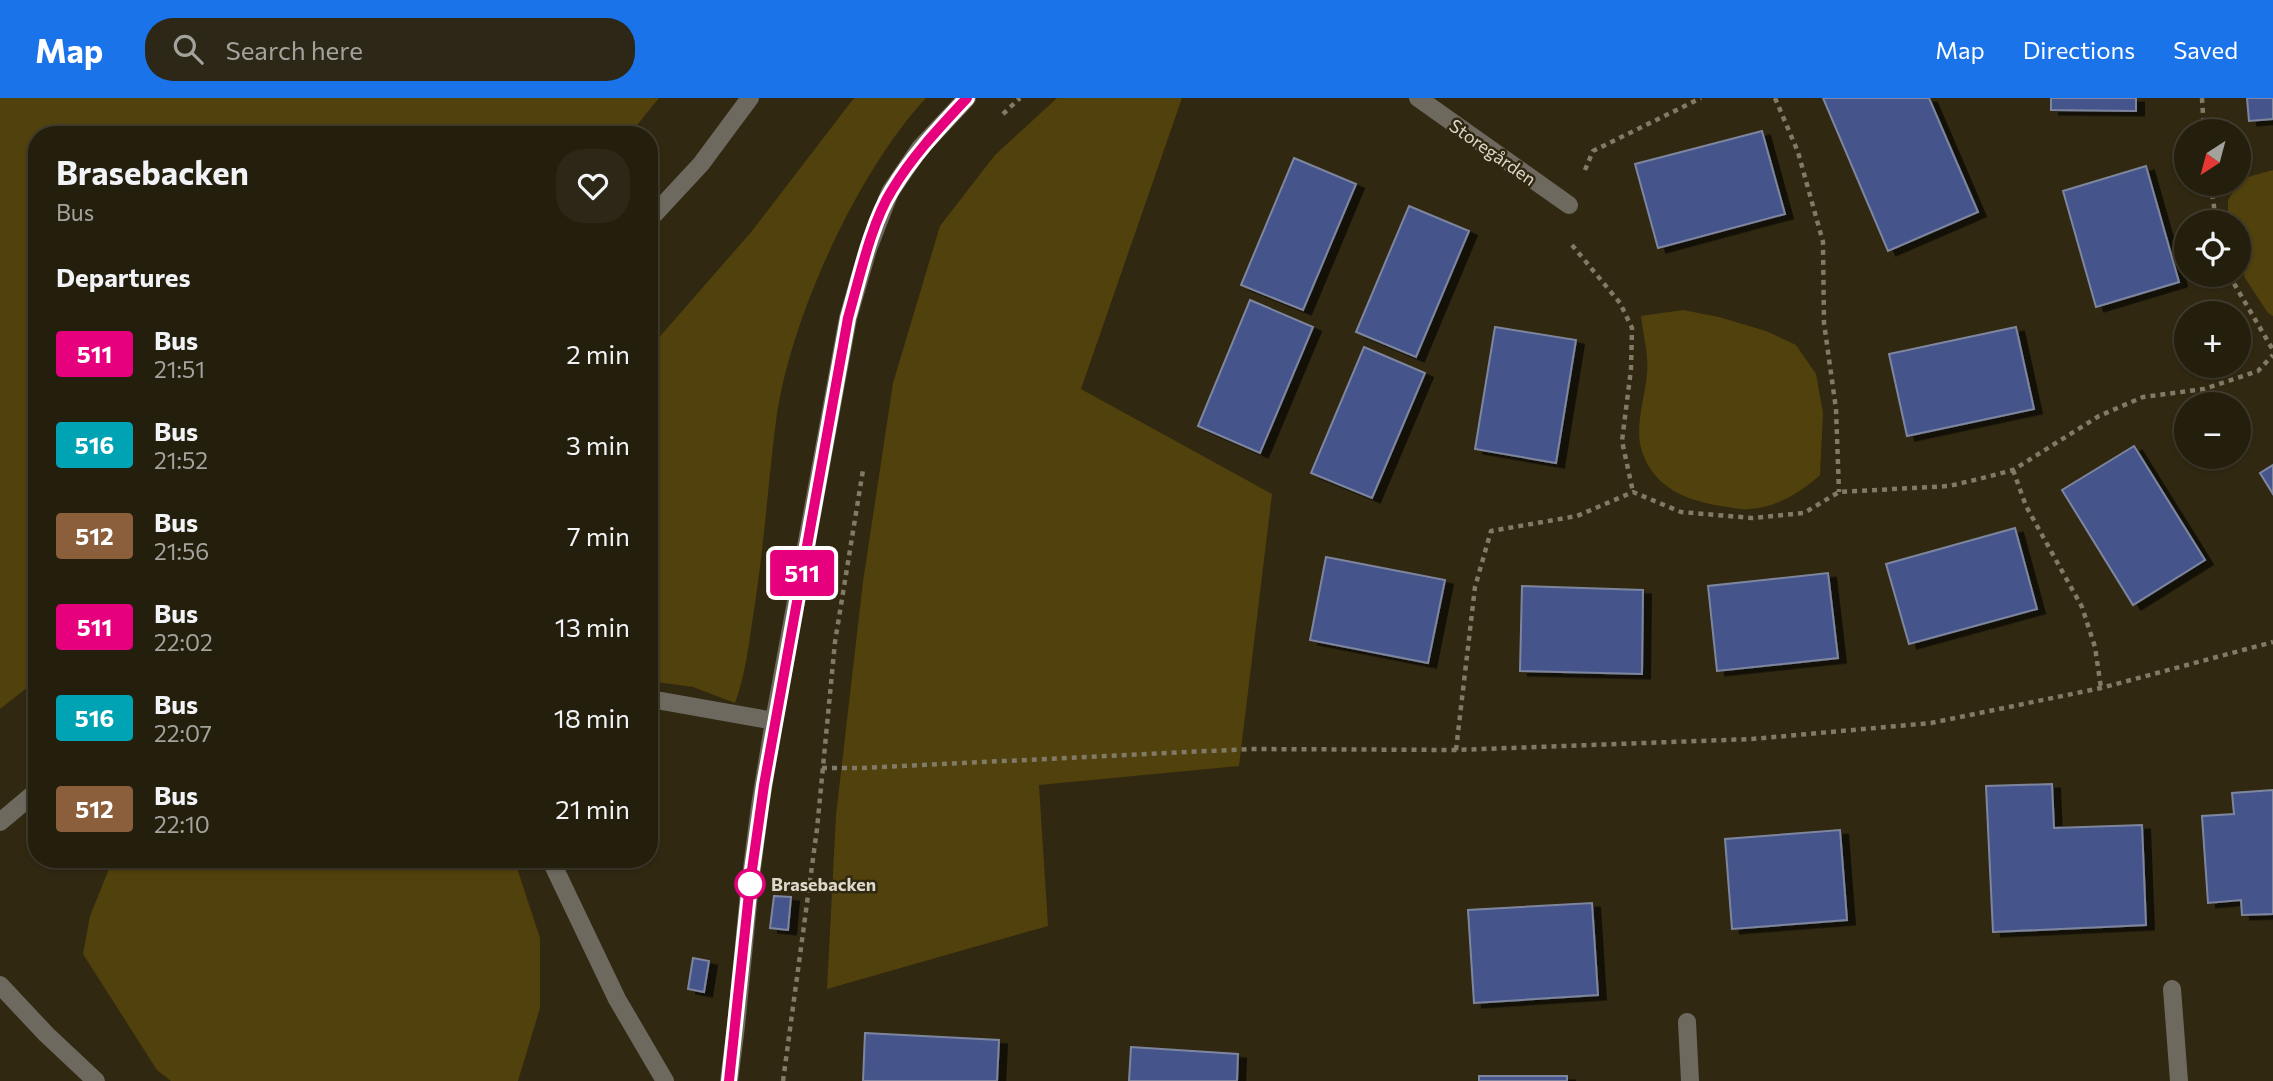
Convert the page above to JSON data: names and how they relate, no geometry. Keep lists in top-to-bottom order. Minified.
{"streets":{"street":["Storegården"]},"places":["Brasebacken"],"lines":["bus line 511"],"north":"bottom left","page":{"header":"Map","search":"Search here","nav":["Map","Directions","Saved"],"on_map":"511","map_buttons":["+","−"],"heading":[["Brasebacken","Bus"],"Departures"],"list":[{"mark":"511","name":"Bus","note":"21:51","value":"2 min"},{"mark":"516","name":"Bus","note":"21:52","value":"3 min"},{"mark":"512","name":"Bus","note":"21:56","value":"7 min"},{"mark":"511","name":"Bus","note":"22:02","value":"13 min"},{"mark":"516","name":"Bus","note":"22:07","value":"18 min"},{"mark":"512","name":"Bus","note":"22:10","value":"21 min"}]}}
